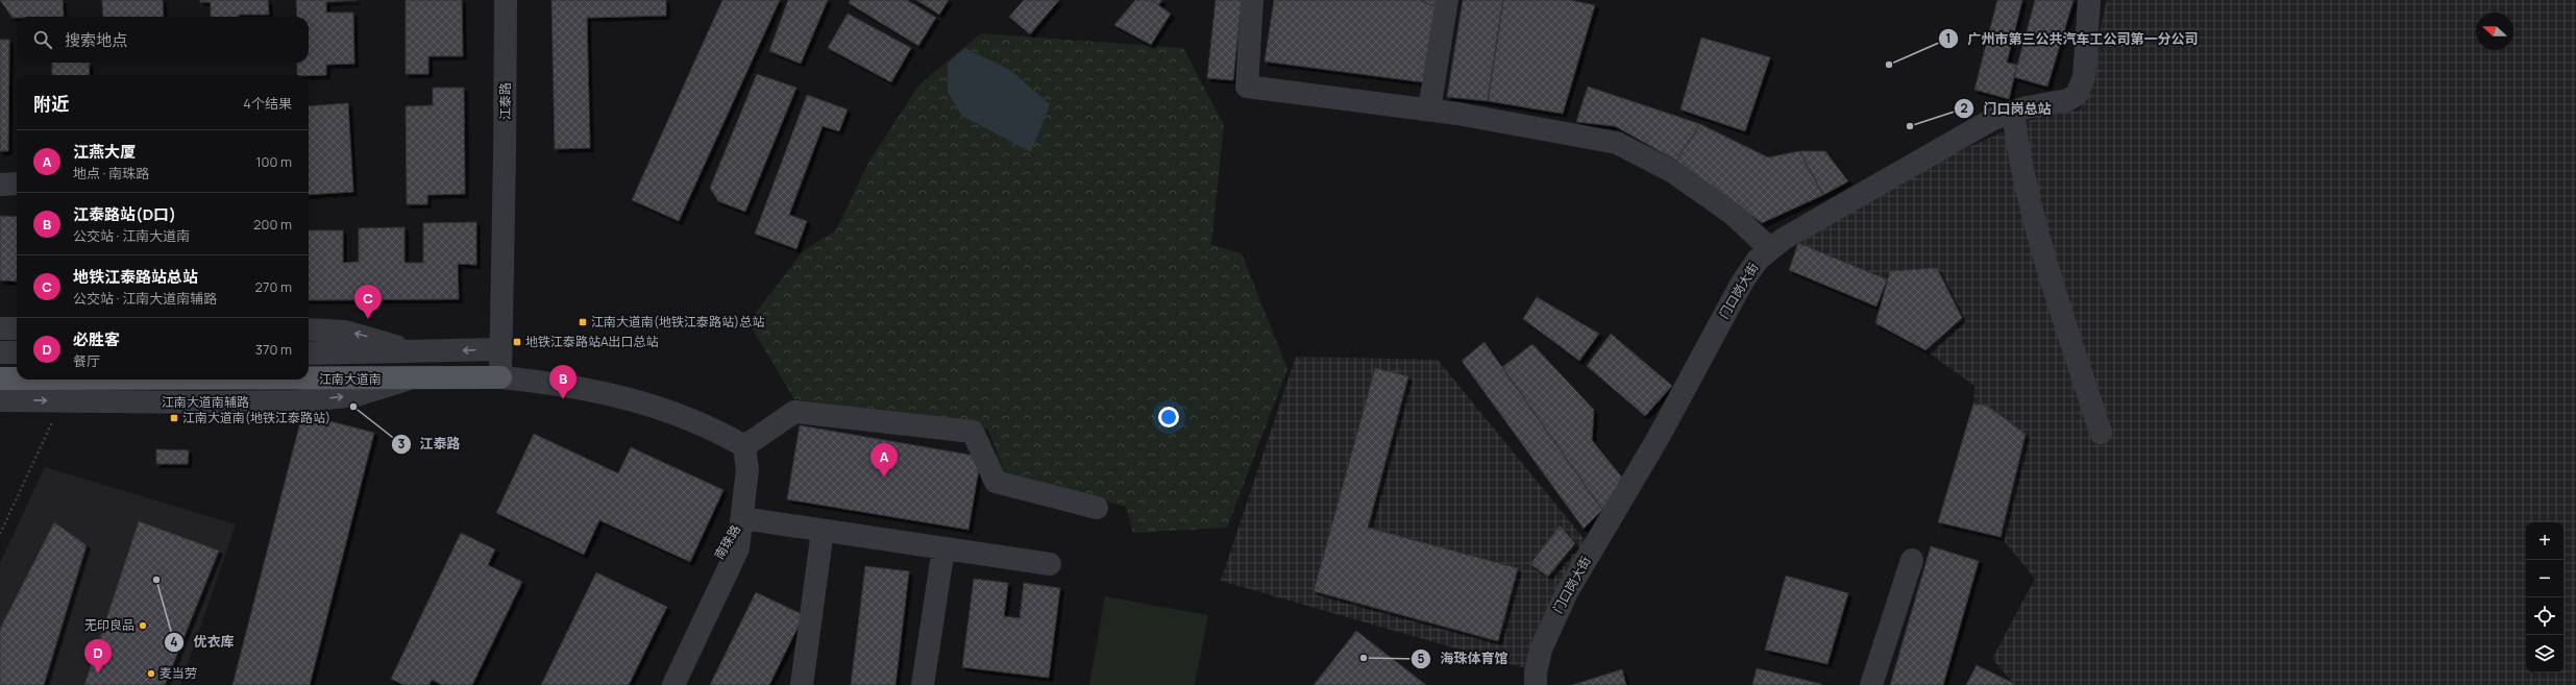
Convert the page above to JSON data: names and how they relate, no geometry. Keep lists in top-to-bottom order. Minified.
{"streets":{"main road":["江南大道南"],"street":["江泰路","门口岗大街","江南大道南辅路","南珠路"]},"crossings":[["江泰路","江南大道南"],["江南大道南","江南大道南辅路"]],"places":{"other":["广州市第三公共汽车工公司第一分公司","门口岗总站","江泰路","优衣库","无印良品","海珠体育馆","麦当劳"],"transit":["江南大道南(地铁江泰路站)总站","地铁江泰路站A出口总站","江南大道南(地铁江泰路站)"]},"north":"left","page":{"search":"搜索地点","heading":["附近","4个结果"],"list":[{"mark":"A","name":"江燕大厦","note":"地点 · 南珠路","value":"100 m"},{"mark":"B","name":"江泰路站(D口)","note":"公交站 · 江南大道南","value":"200 m"},{"mark":"C","name":"地铁江泰路站总站","note":"公交站 · 江南大道南辅路","value":"270 m"},{"mark":"D","name":"必胜客","note":"餐厅","value":"370 m"}],"pins":["C","B","A","D"],"map_buttons":["+","−"]}}
